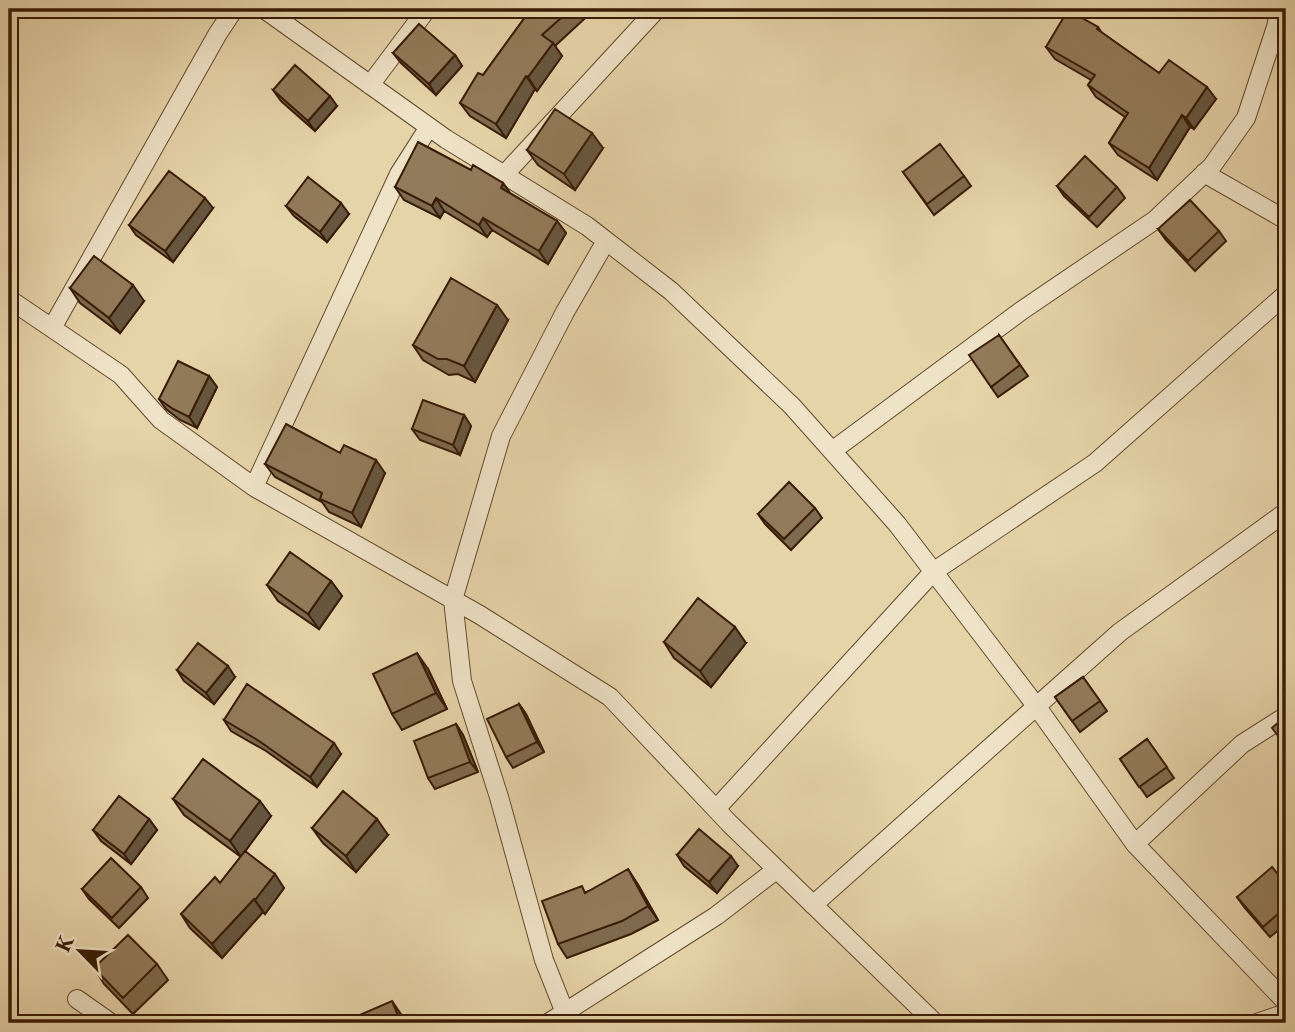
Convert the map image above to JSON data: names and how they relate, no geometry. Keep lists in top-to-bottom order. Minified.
{"north":"top left"}
